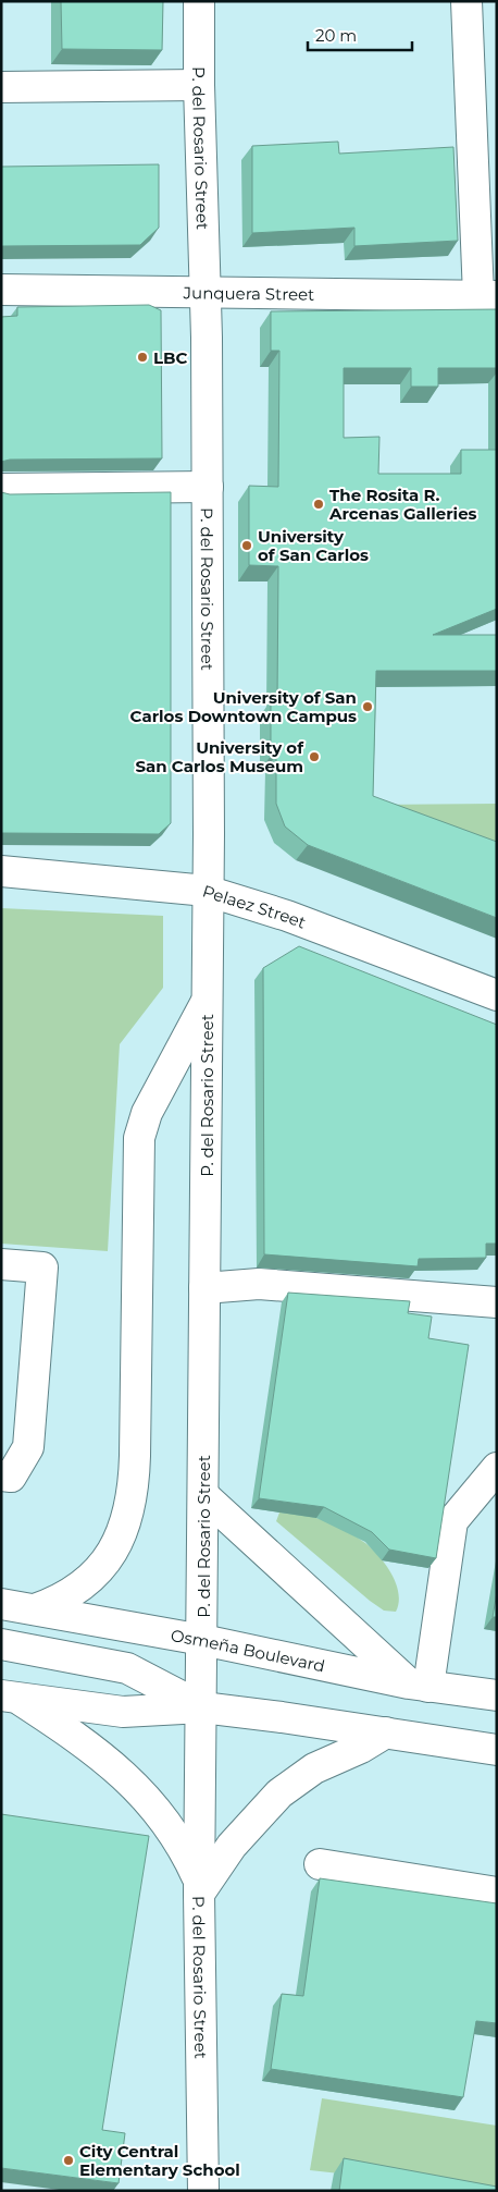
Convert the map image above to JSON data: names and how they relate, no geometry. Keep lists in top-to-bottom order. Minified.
{"streets":{"main road":["P. del Rosario Street","Junquera Street","Pelaez Street","Osmeña Boulevard"]},"crossings":[["P. del Rosario Street","Junquera Street"],["P. del Rosario Street","Pelaez Street"],["P. del Rosario Street","Osmeña Boulevard"]],"places":["LBC","The Rosita R. Arcenas Galleries","University of San Carlos","University of San Carlos Downtown Campus","University of San Carlos Museum","City Central Elementary School"],"scale_bar":"20 m"}
